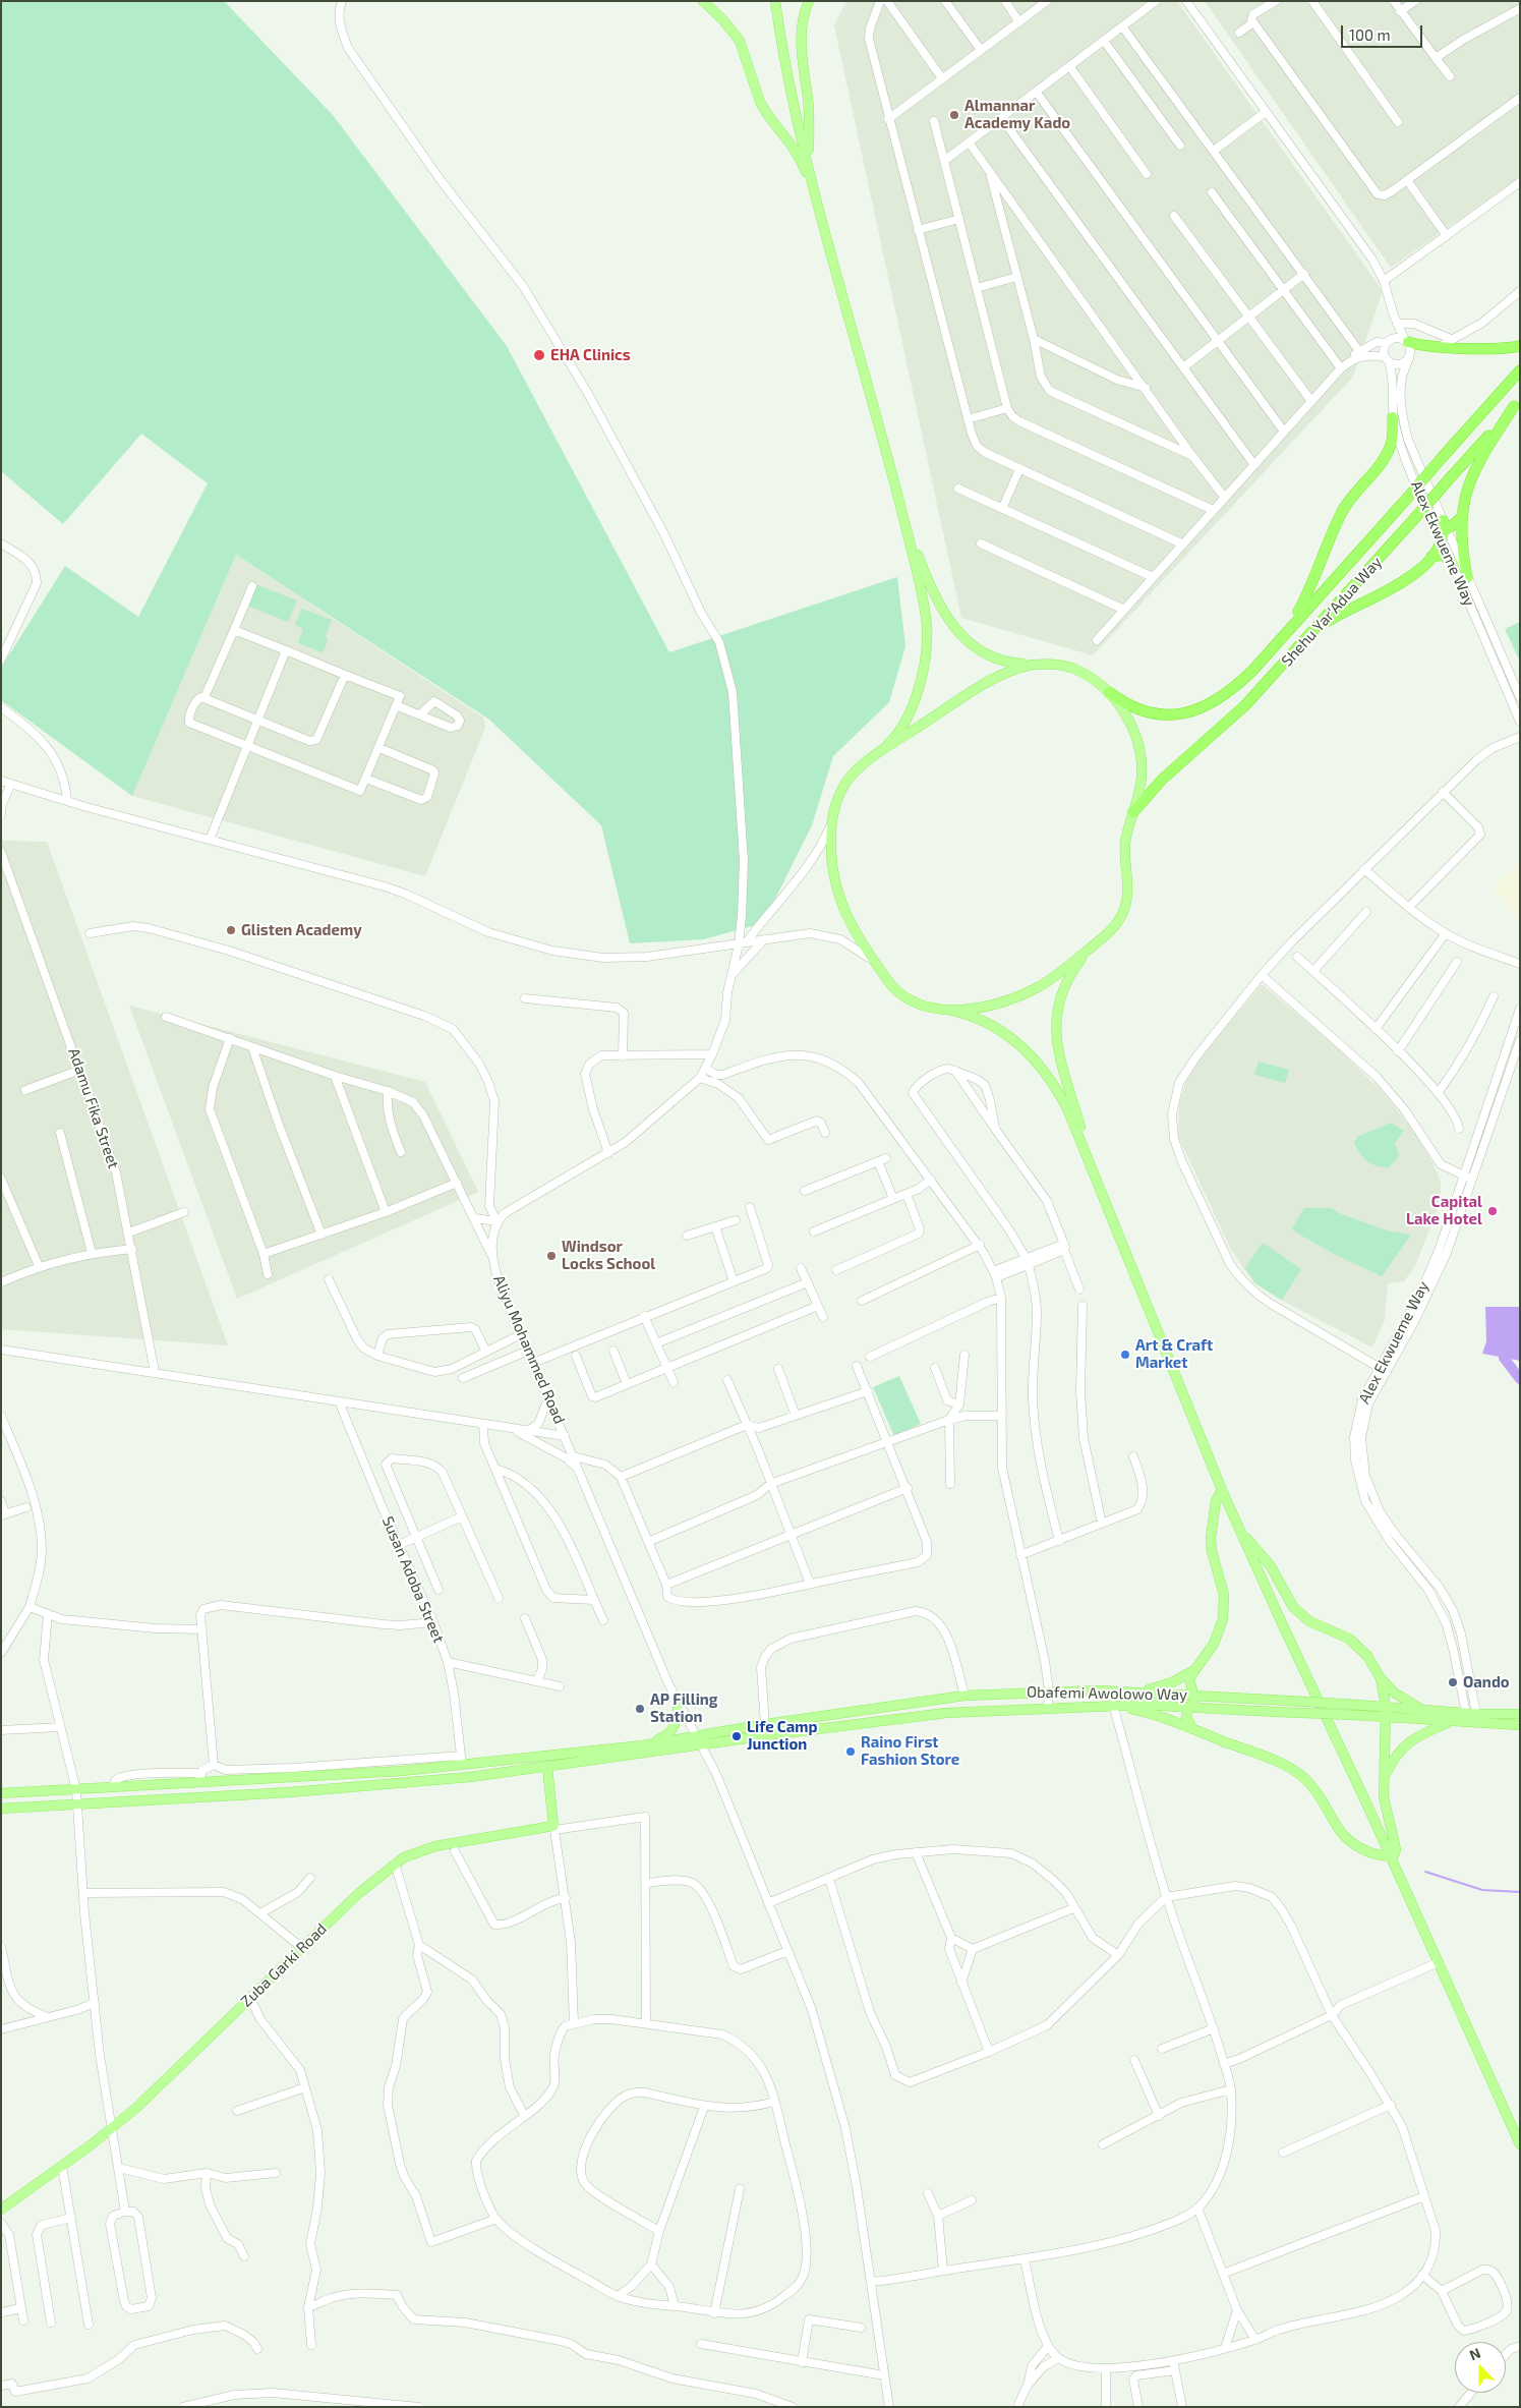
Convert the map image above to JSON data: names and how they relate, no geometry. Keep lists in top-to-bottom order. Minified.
{"streets":{"highway":["Shehu Yar'Adua Way"],"main road":["Obafemi Awolowo Way","Zuba Garki Road"],"street":["Alex Ekwueme Way","Adamu Fika Street","Aliyu Mohammed Road","Susan Adoba Street"]},"crossings":[["Alex Ekwueme Way","Obafemi Awolowo Way"],["Aliyu Mohammed Road","Obafemi Awolowo Way"]],"places":["Almannar Academy Kado","EHA Clinics","Glisten Academy","Capital Lake Hotel","Windsor Locks School","Art & Craft Market","Oando","AP Filling Station","Life Camp Junction","Raino First Fashion Store"],"scale_bar":"100 m","north":"top"}
